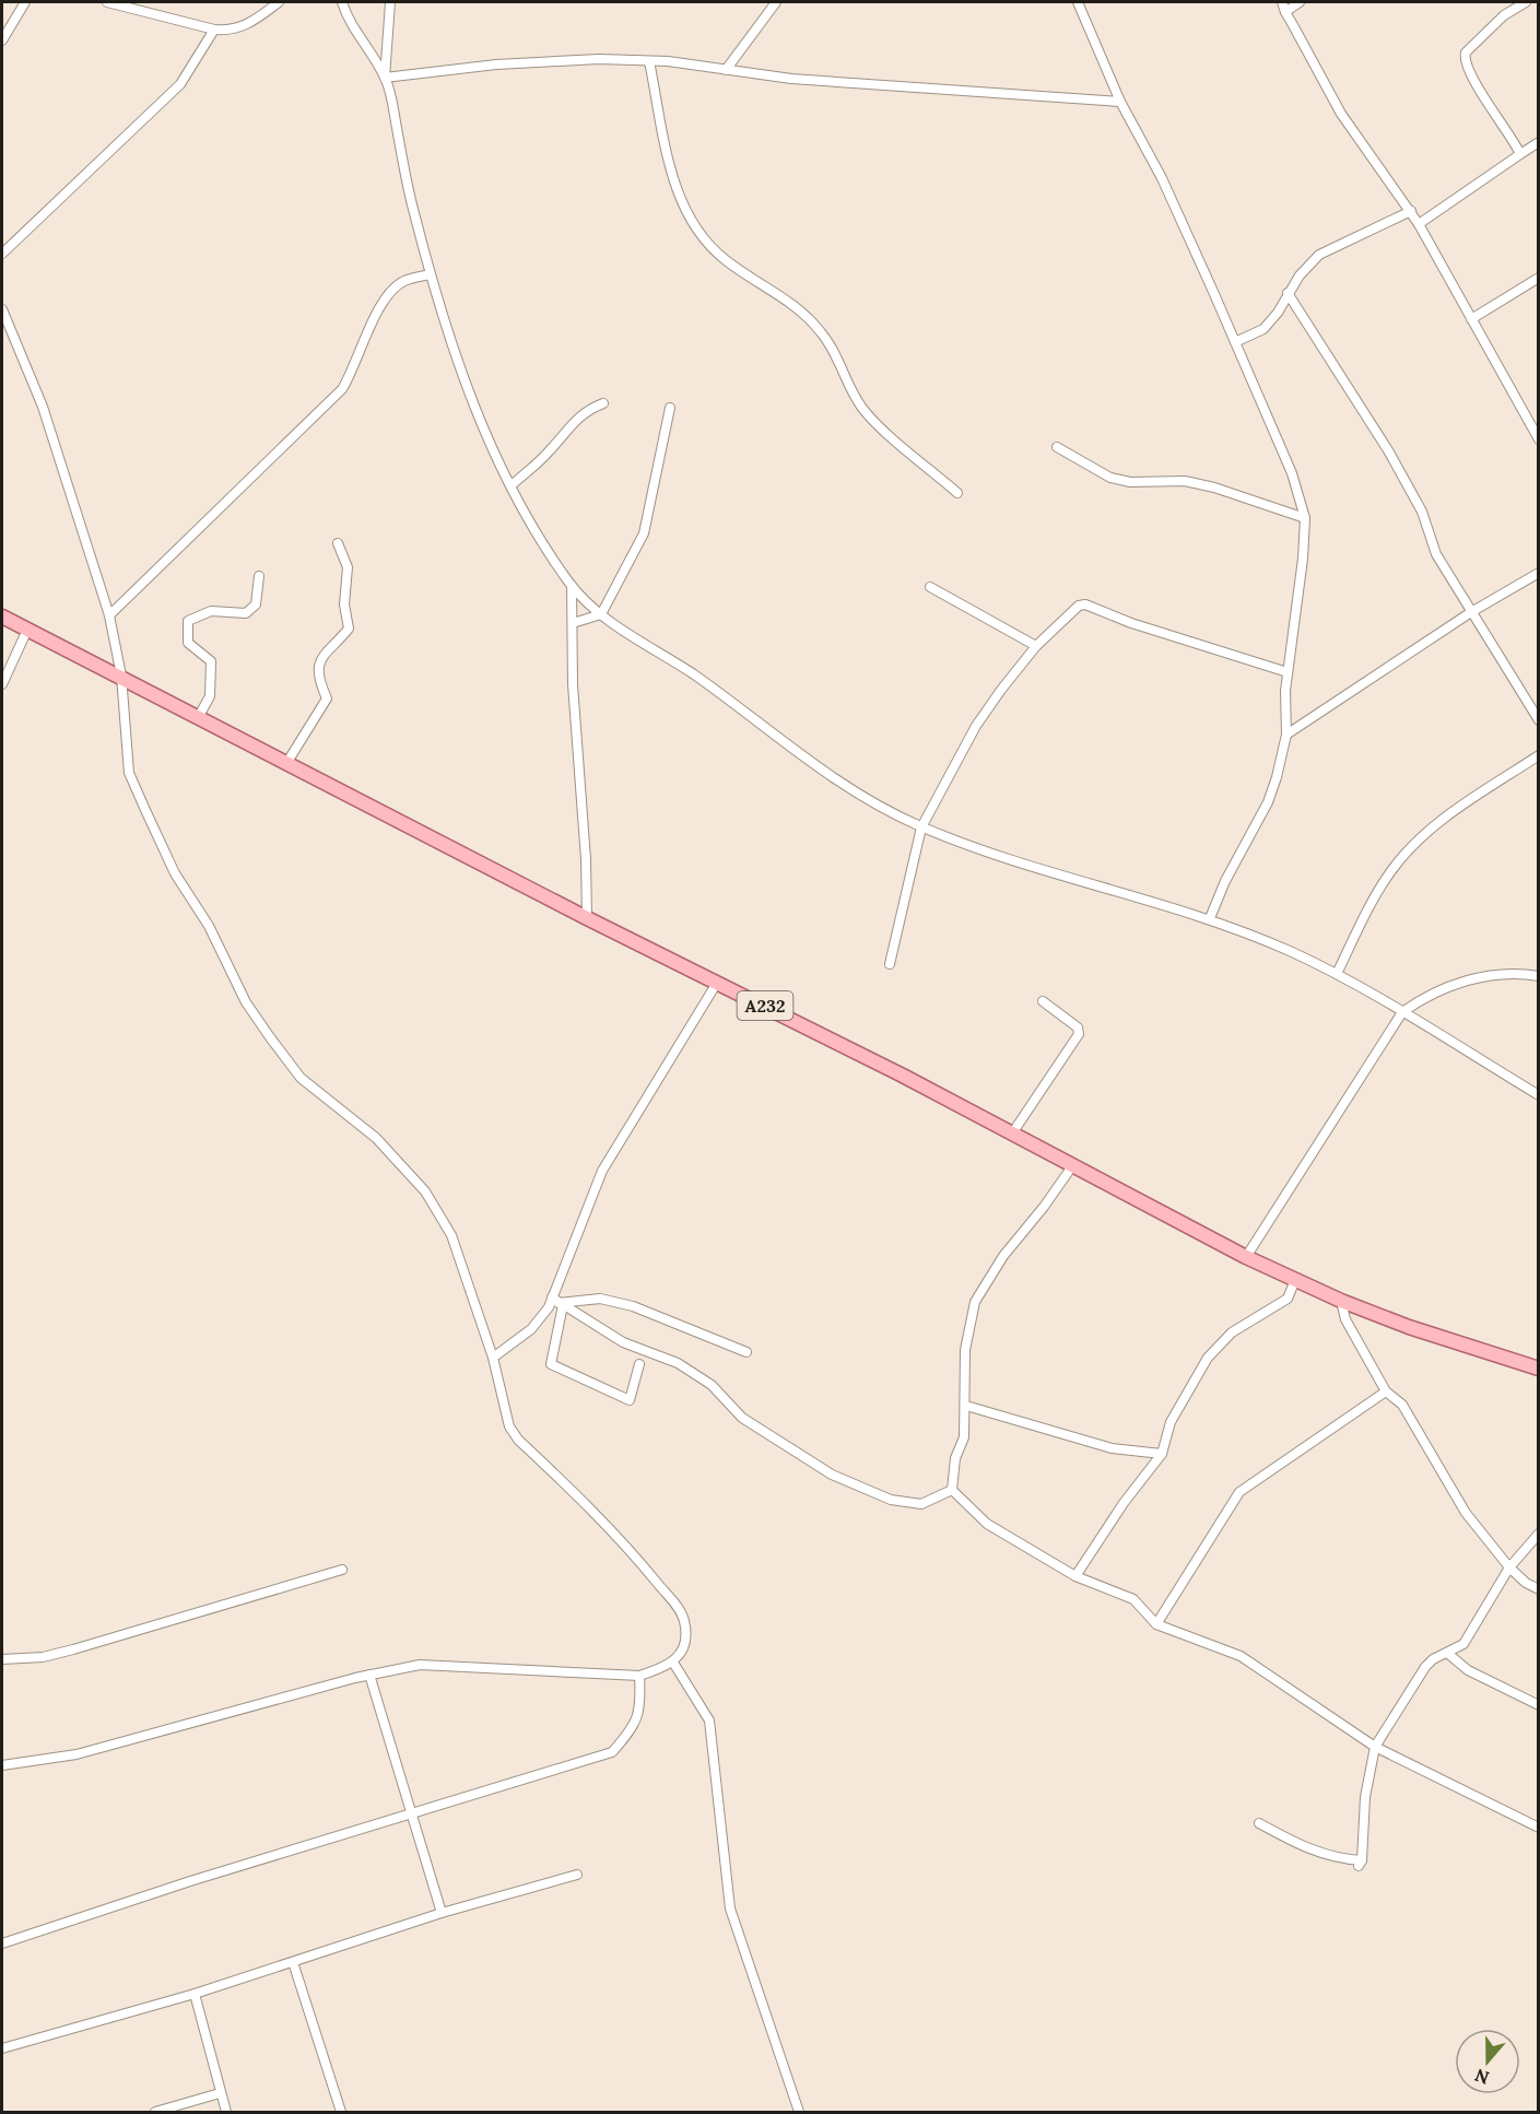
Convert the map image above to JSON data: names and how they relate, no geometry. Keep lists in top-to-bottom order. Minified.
{"streets":{"main road":["A232"]},"north":"bottom"}
